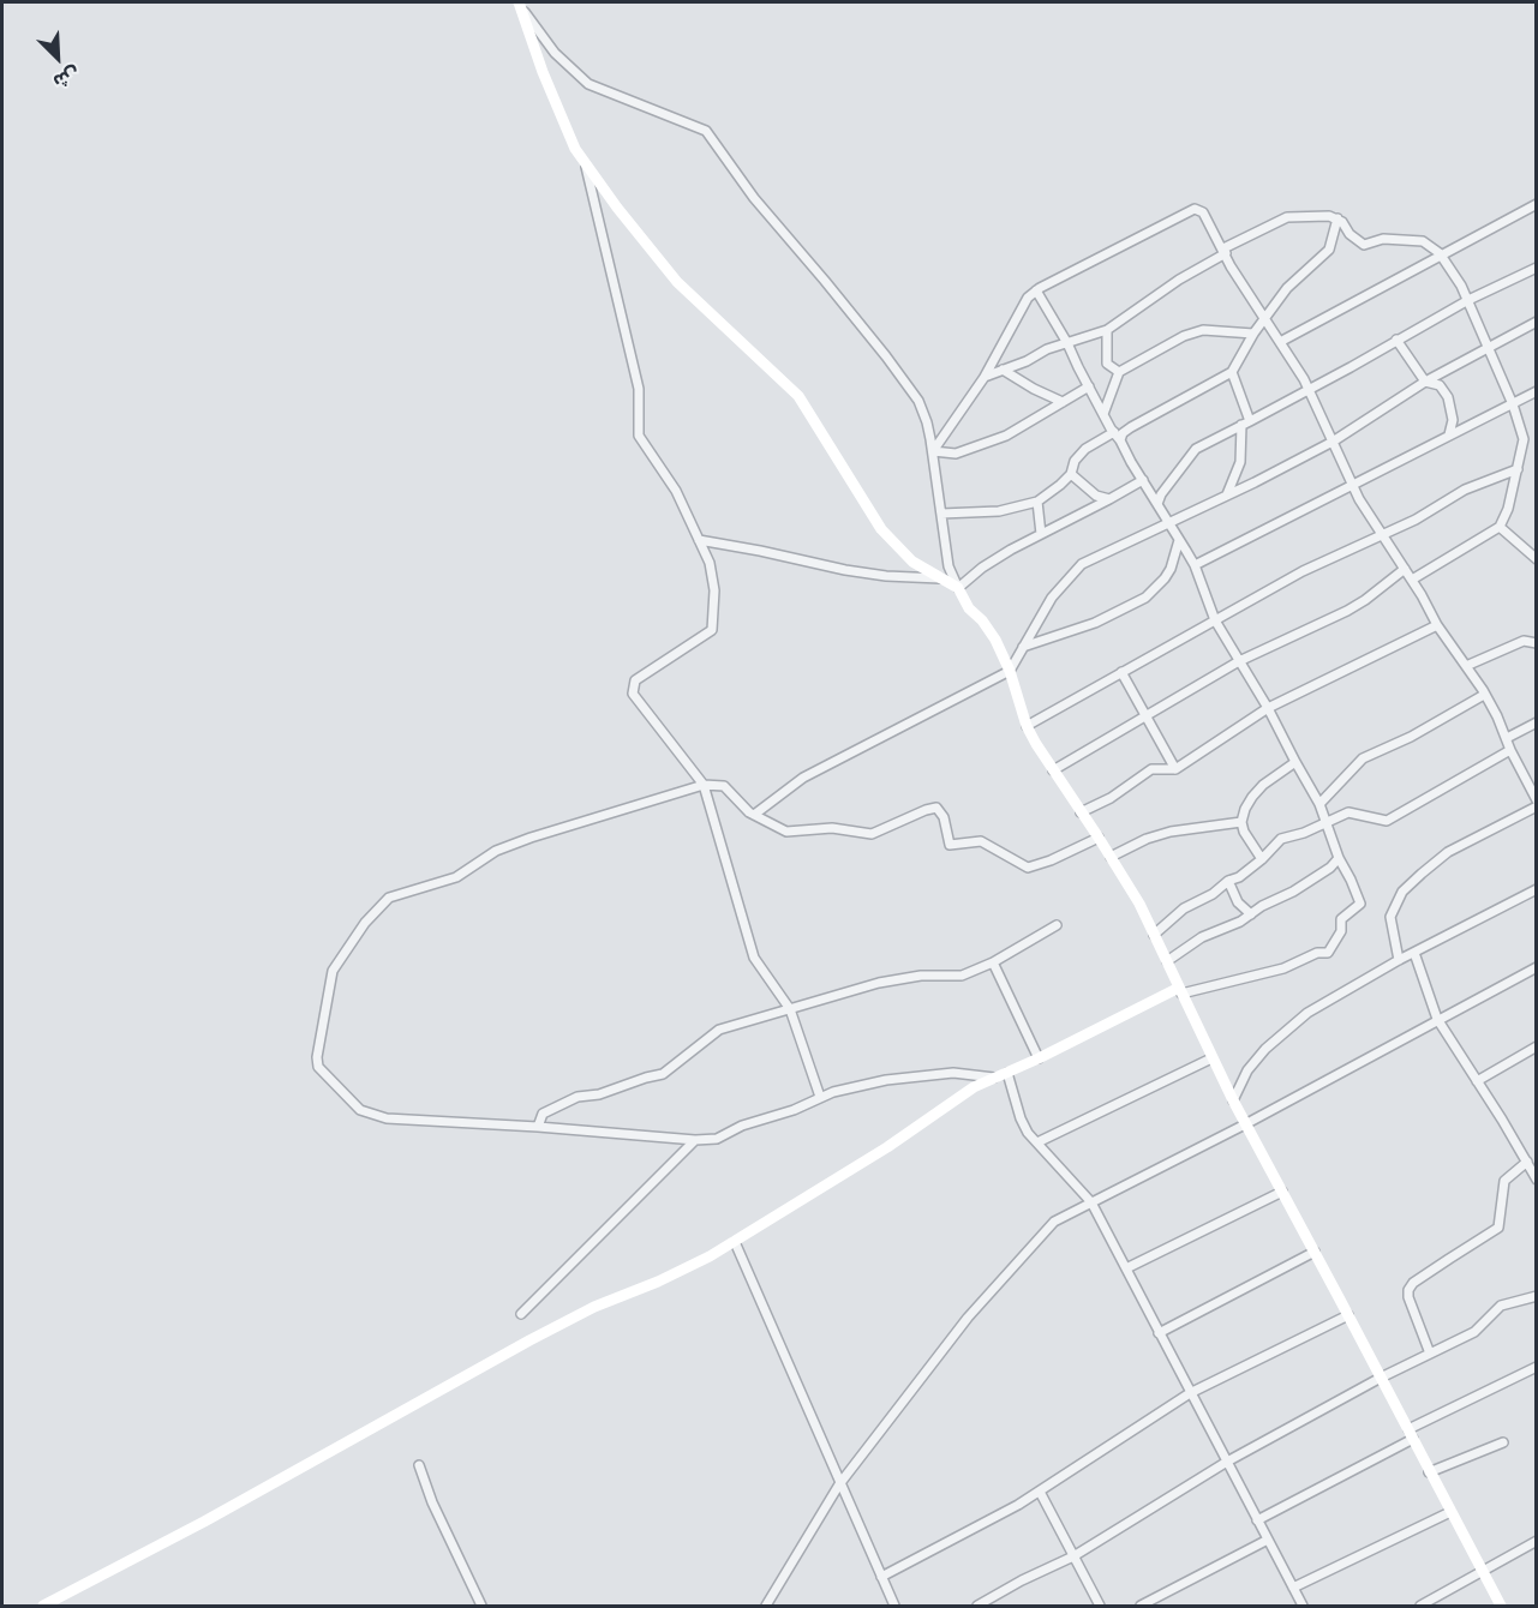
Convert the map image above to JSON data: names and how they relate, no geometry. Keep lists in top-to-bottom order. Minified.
{"north":"bottom right"}
